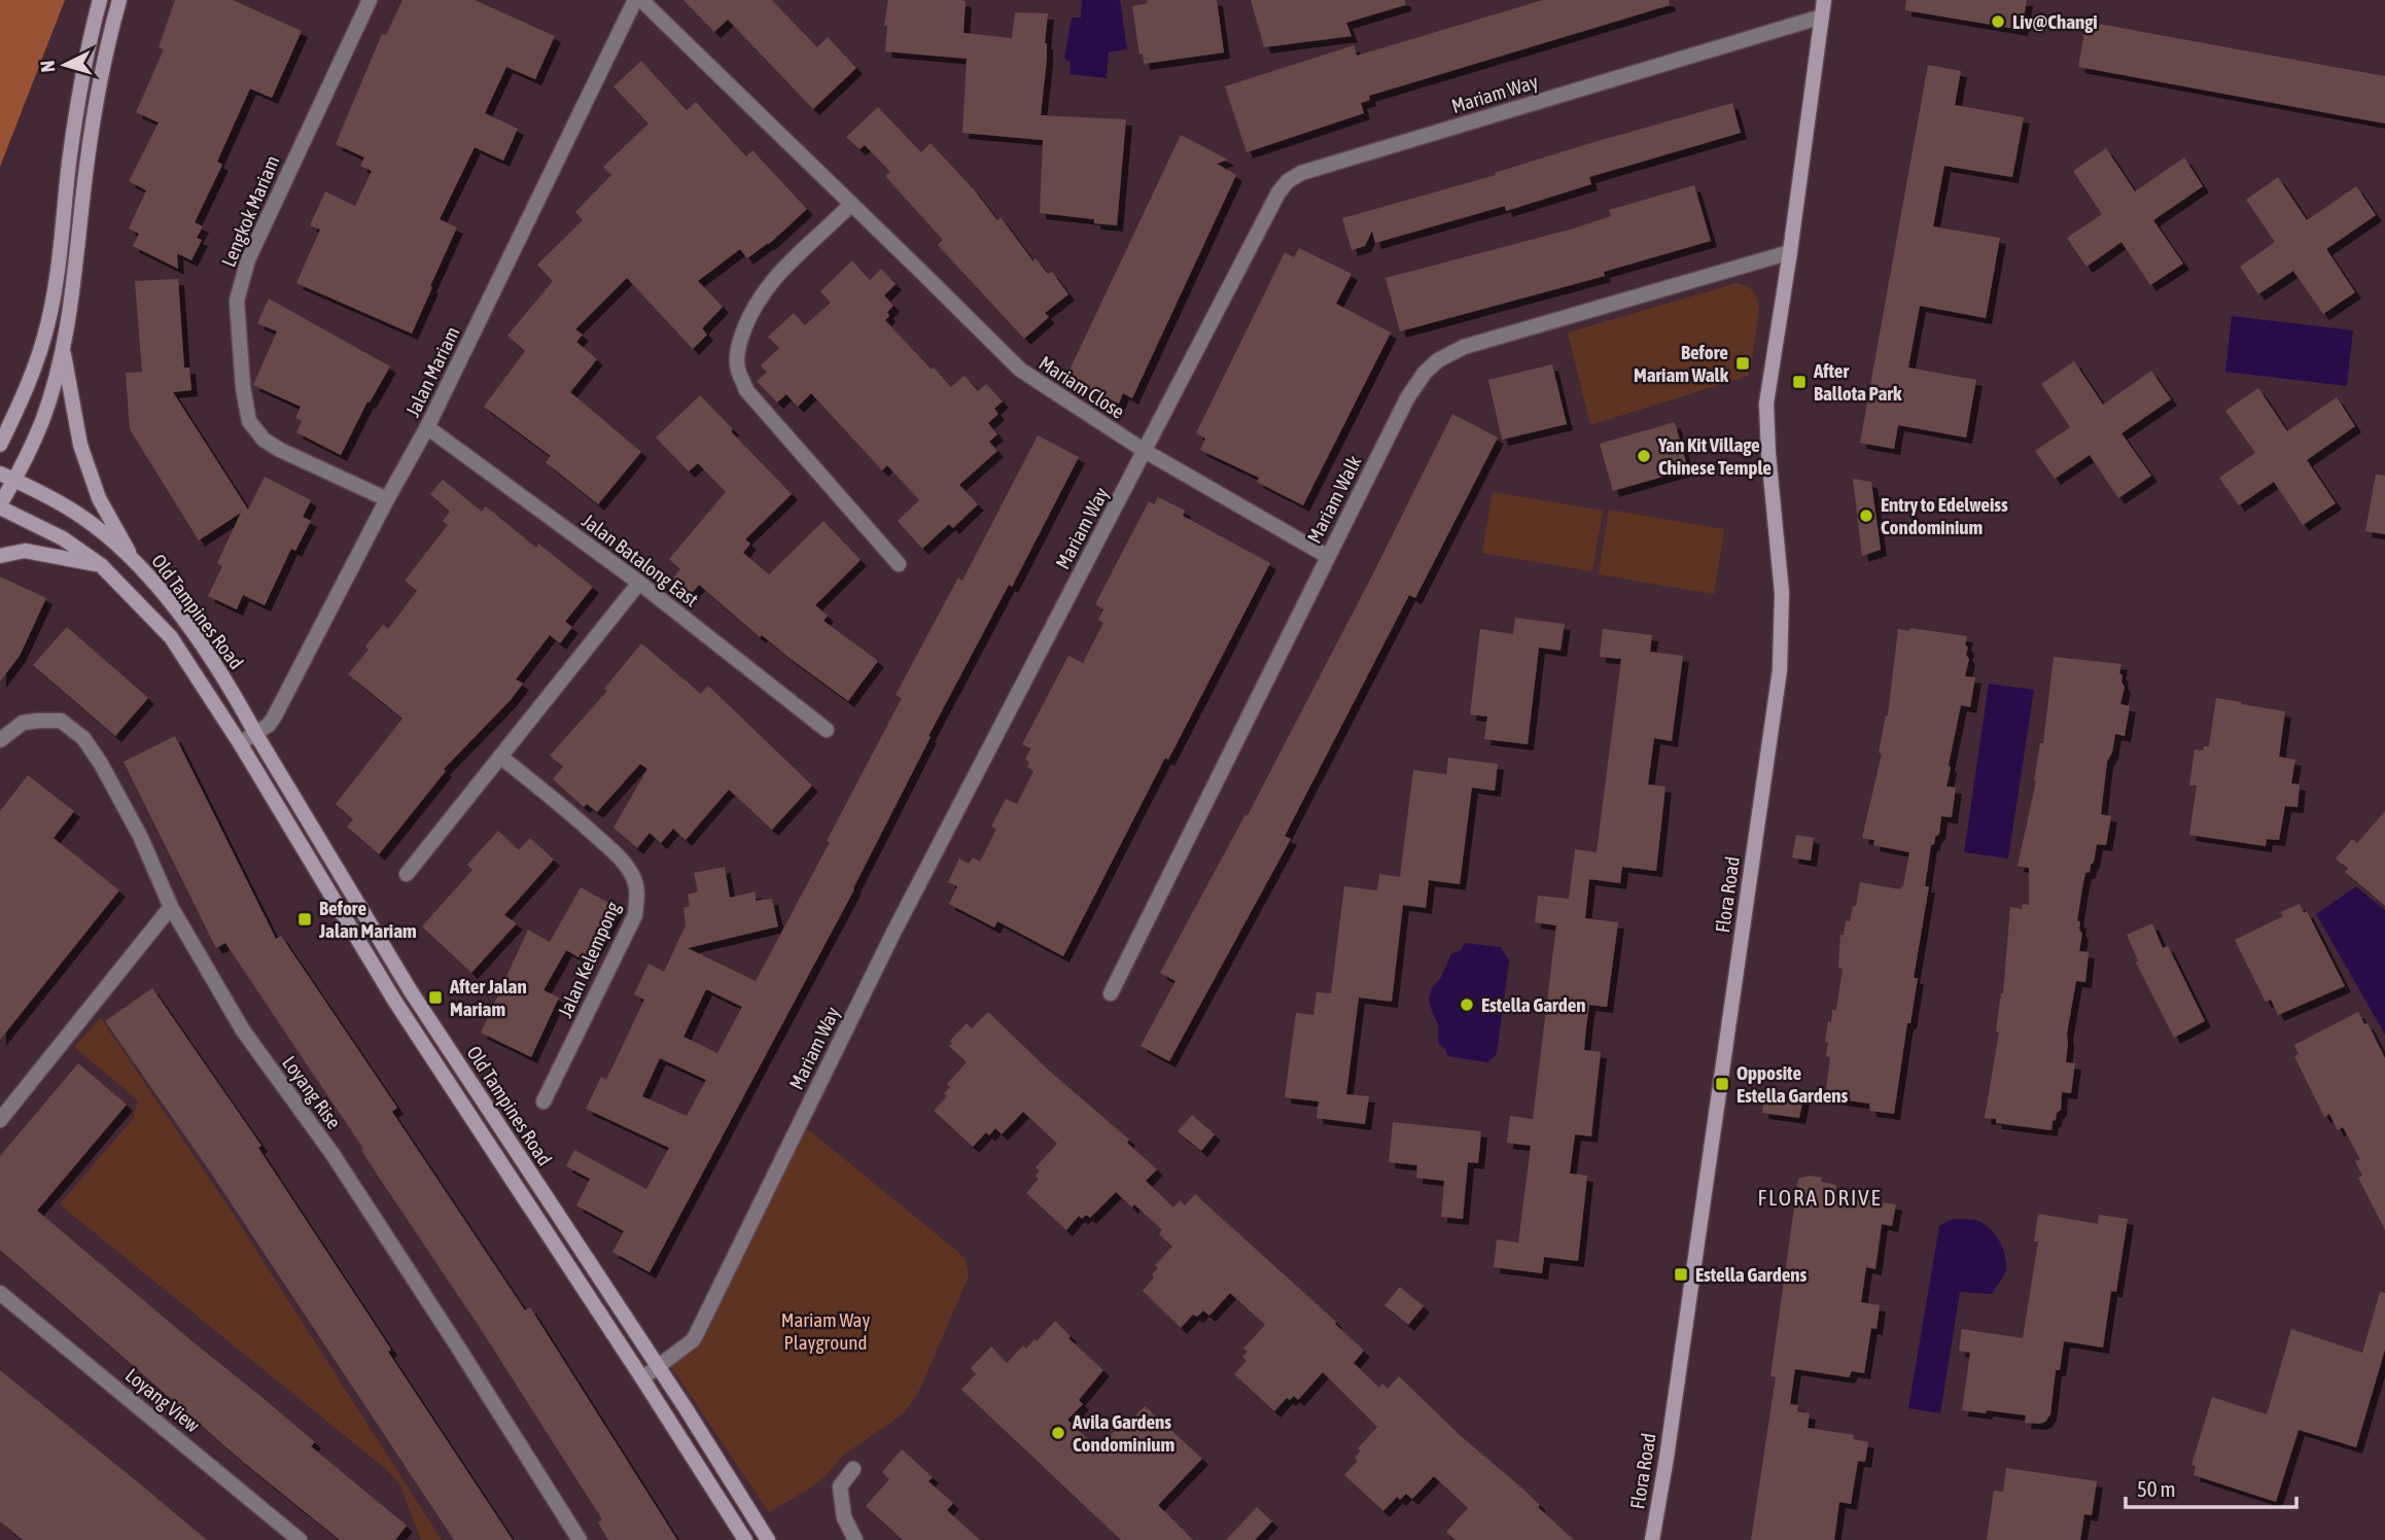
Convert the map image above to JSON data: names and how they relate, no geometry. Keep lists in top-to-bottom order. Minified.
{"streets":{"street":["Mariam Way","Lengkok Mariam","Jalan Mariam","Mariam Close","Mariam Walk","Jalan Batalong East","Old Tampines Road","Flora Road","Jalan Kelempong","Loyang Rise","Loyang View"]},"crossings":[["Mariam Way","Mariam Close"],["Mariam Way","Old Tampines Road"],["Lengkok Mariam","Jalan Mariam"],["Jalan Mariam","Jalan Batalong East"],["Jalan Mariam","Old Tampines Road"],["Mariam Close","Mariam Walk"],["Mariam Walk","Flora Road"]],"districts":["FLORA DRIVE"],"parks":["Mariam Way Playground"],"places":{"other":["Liv@Changi","Yan Kit Village Chinese Temple","Entry to Edelweiss Condominium","Estella Garden","Avila Gardens Condominium"],"transit":["Before Mariam Walk","After Ballota Park","Before Jalan Mariam","After Jalan Mariam","Opposite Estella Gardens","Estella Gardens"]},"scale_bar":"50 m","north":"left"}
